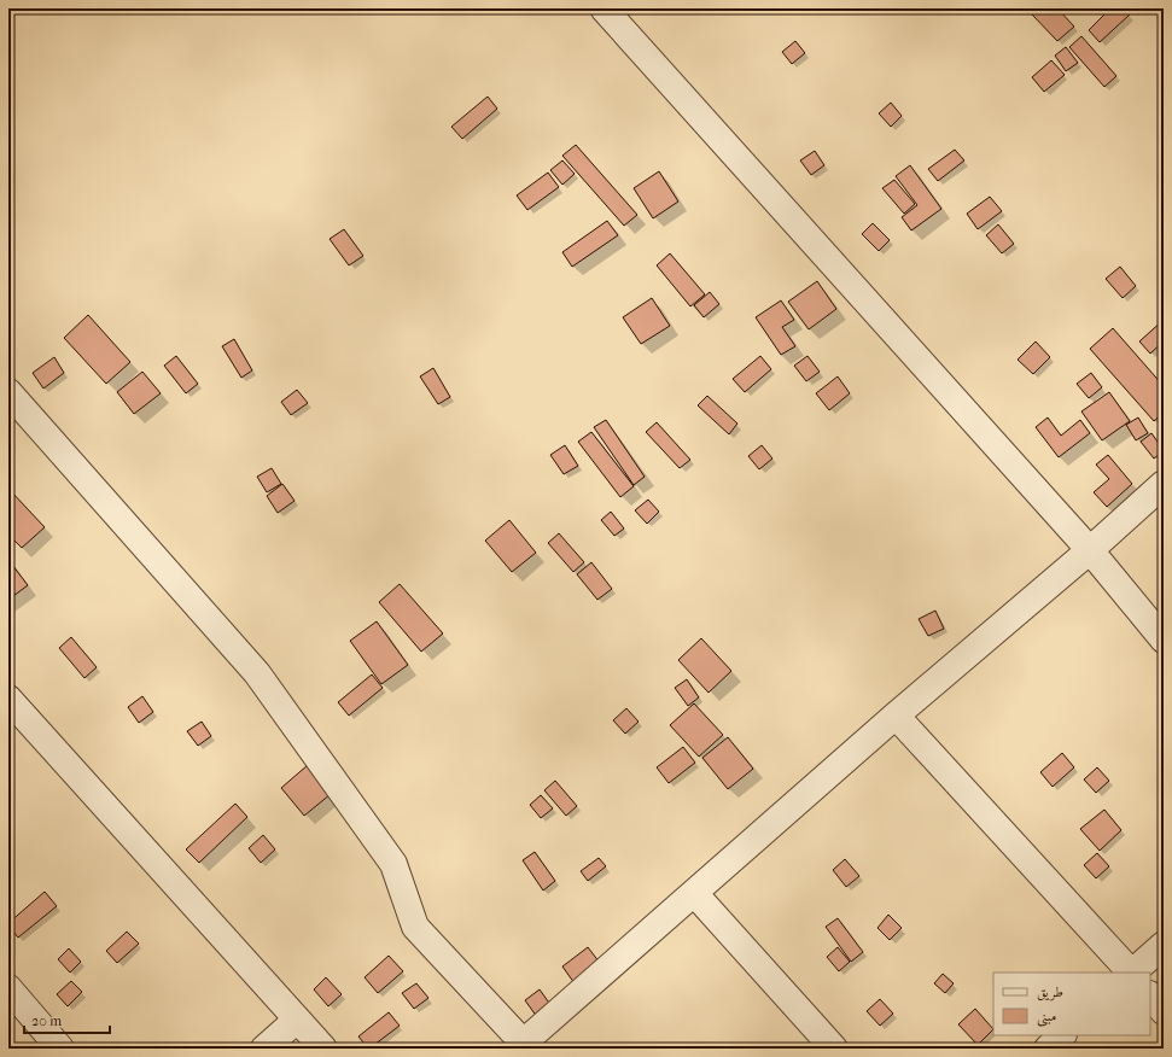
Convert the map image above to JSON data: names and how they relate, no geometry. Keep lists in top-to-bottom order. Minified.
{"legend":["طريق","مبنى"],"scale_bar":"20 m"}
